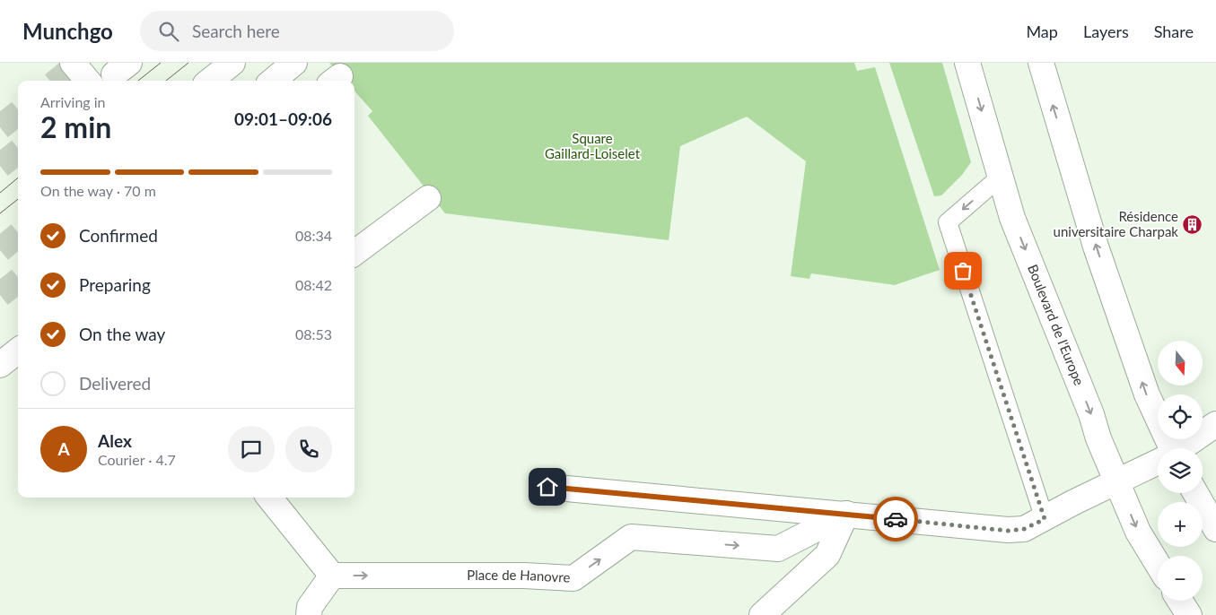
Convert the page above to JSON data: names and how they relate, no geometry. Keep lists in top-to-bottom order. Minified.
{"streets":{"street":["Boulevard de l'Europe","Place de Hanovre"]},"parks":["Square Gaillard-Loiselet"],"places":{"building":["Résidence universitaire Charpak"]},"north":"bottom","page":{"header":"Munchgo","search":"Search here","nav":["Map","Layers","Share"],"heading":["2 min","Arriving in","09:01–09:06"],"panel":["Alex","Courier · 4.7"],"bar":"On the way · 70 m","list":[["Confirmed","08:34"],["Preparing","08:42"],["On the way","08:53"],"Delivered"],"map_buttons":["+","−"],"round":"A"}}
